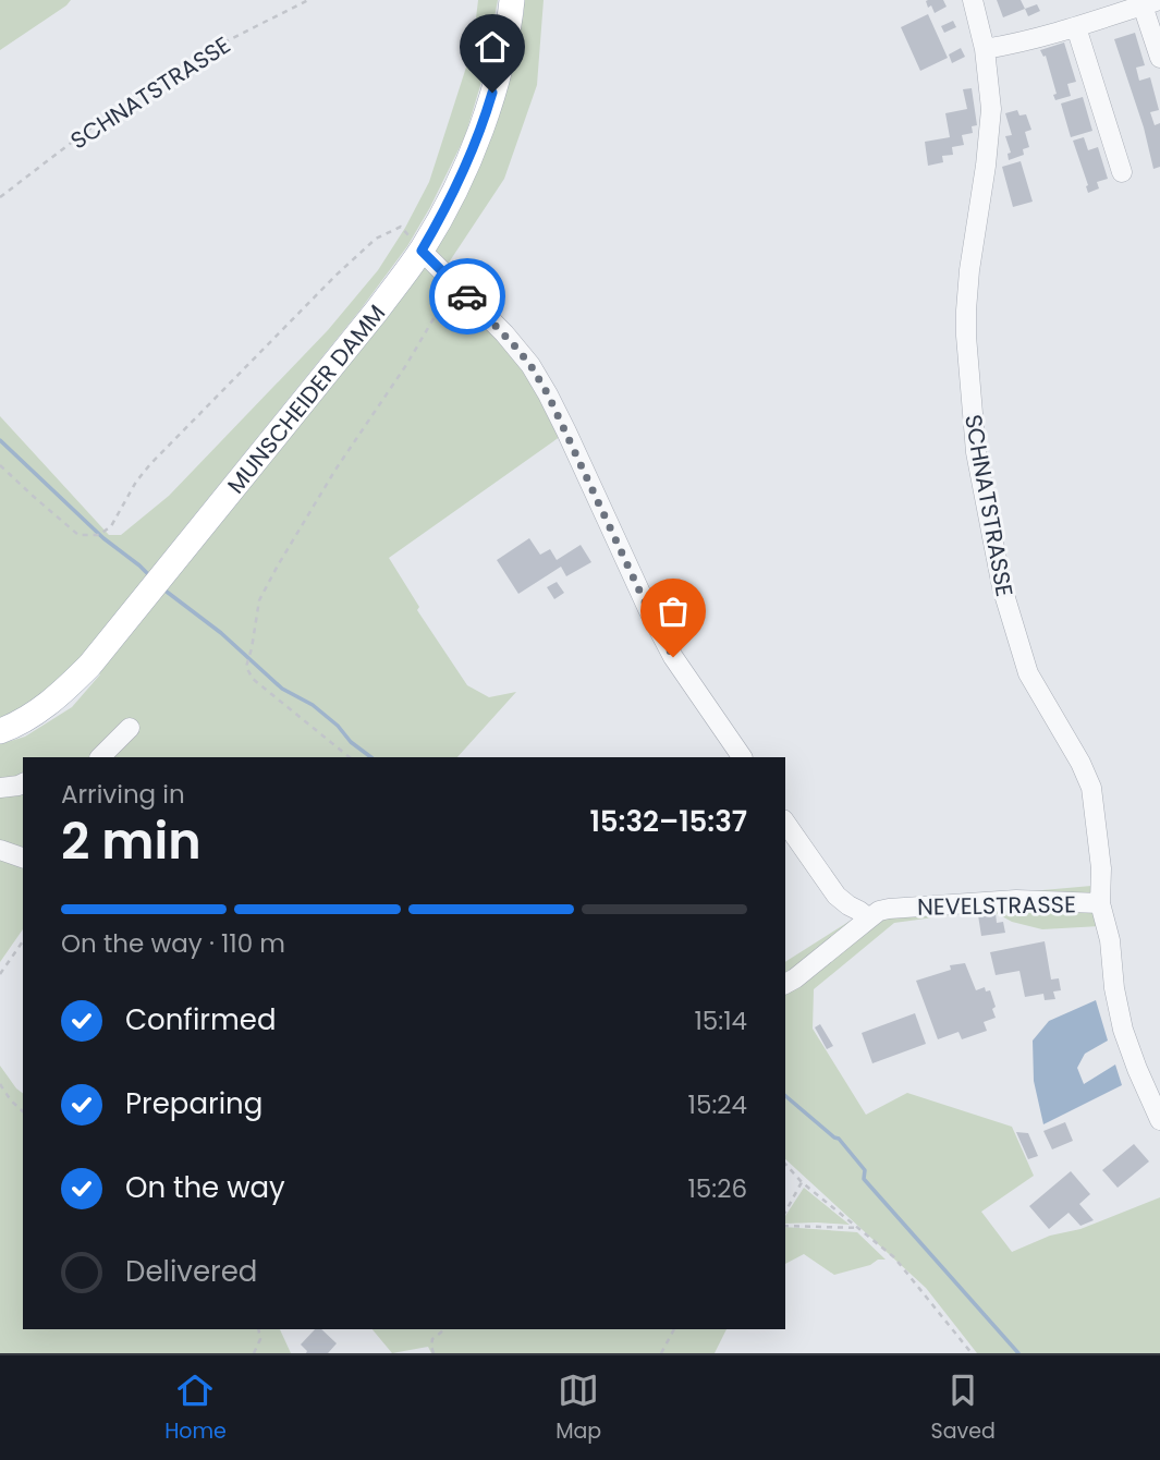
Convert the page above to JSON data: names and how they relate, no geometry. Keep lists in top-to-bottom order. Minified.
{"streets":{"main road":["MUNSCHEIDER DAMM"],"street":["SCHNATSTRASSE","NEVELSTRASSE"]},"crossings":[["SCHNATSTRASSE","NEVELSTRASSE"]],"page":{"heading":["2 min","Arriving in","15:32–15:37"],"bar":"On the way · 110 m","list":[["Confirmed","15:14"],["Preparing","15:24"],["On the way","15:26"],"Delivered"],"tabs":["Home","Map","Saved"]}}
